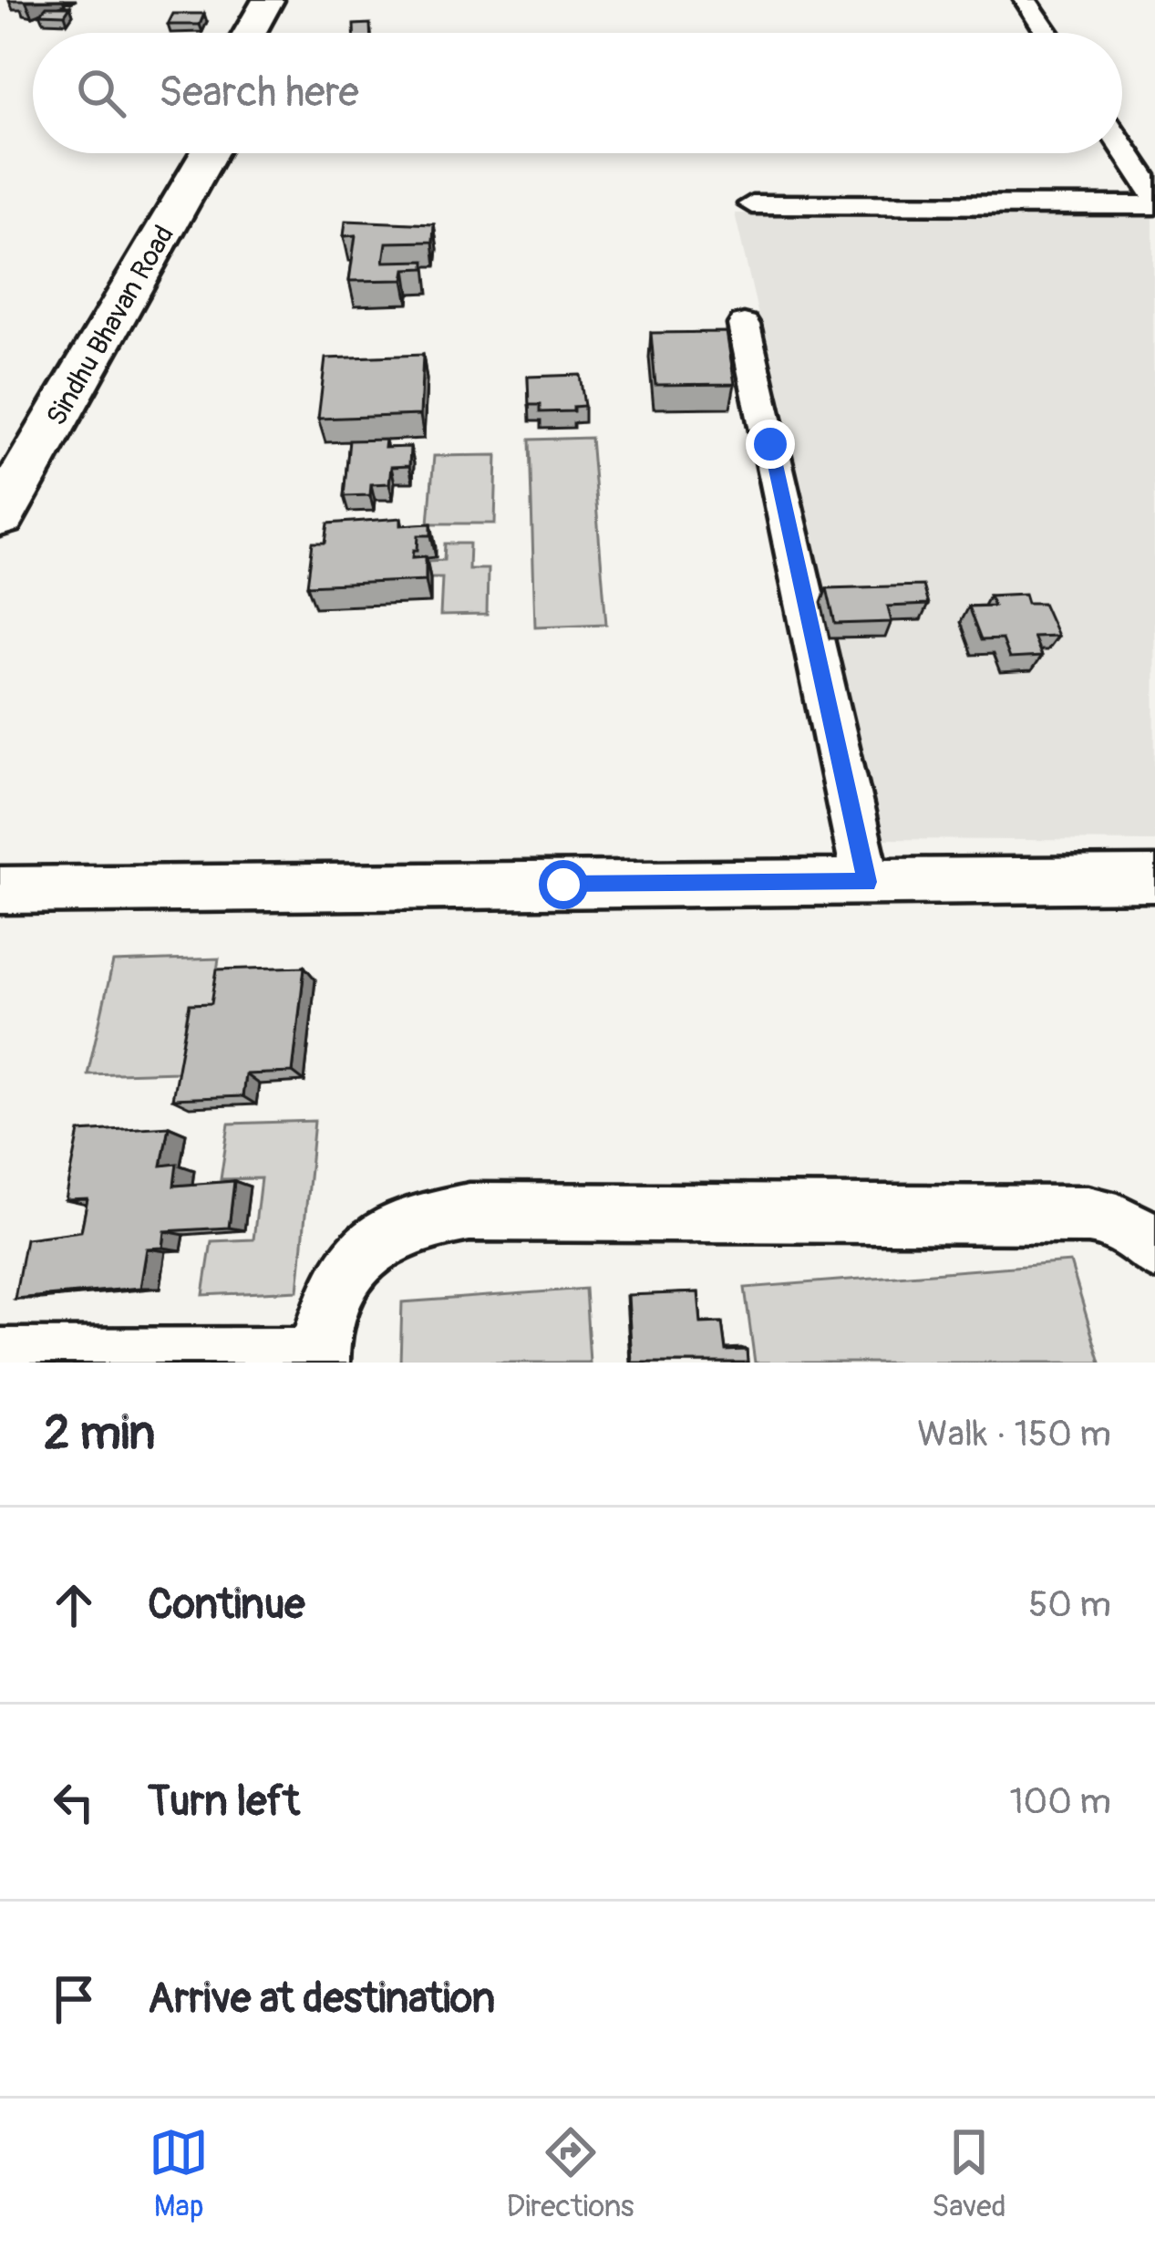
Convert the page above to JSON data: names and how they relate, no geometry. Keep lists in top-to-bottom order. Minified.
{"streets":{"main road":["Sindhu Bhavan Road"]},"page":{"search":"Search here","heading":["2 min","Walk · 150 m"],"list":[["Continue","50 m"],["Turn left","100 m"],"Arrive at destination"],"nav":["Map","Directions","Saved"]}}
